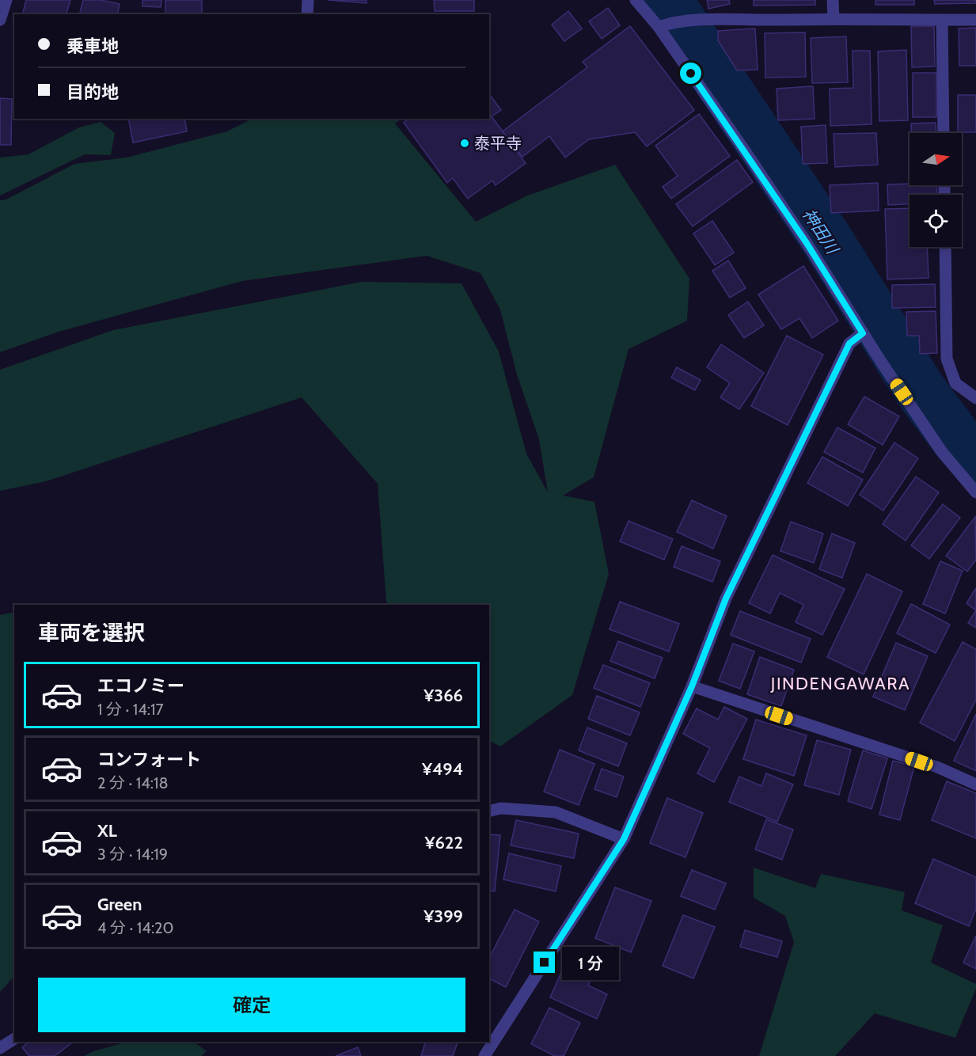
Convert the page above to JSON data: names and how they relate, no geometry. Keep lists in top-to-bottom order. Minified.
{"districts":["JINDENGAWARA"],"water":["神田川"],"places":["泰平寺"],"north":"right","page":{"banner":["乗車地","目的地"],"heading":"車両を選択","list":[{"name":"エコノミー","note":"1 分 · 14:17","value":"¥366"},{"name":"コンフォート","note":"2 分 · 14:18","value":"¥494"},{"name":"XL","note":"3 分 · 14:19","value":"¥622"},{"name":"Green","note":"4 分 · 14:20","value":"¥399"}],"bubble":"1 分","buttons":"確定"}}
